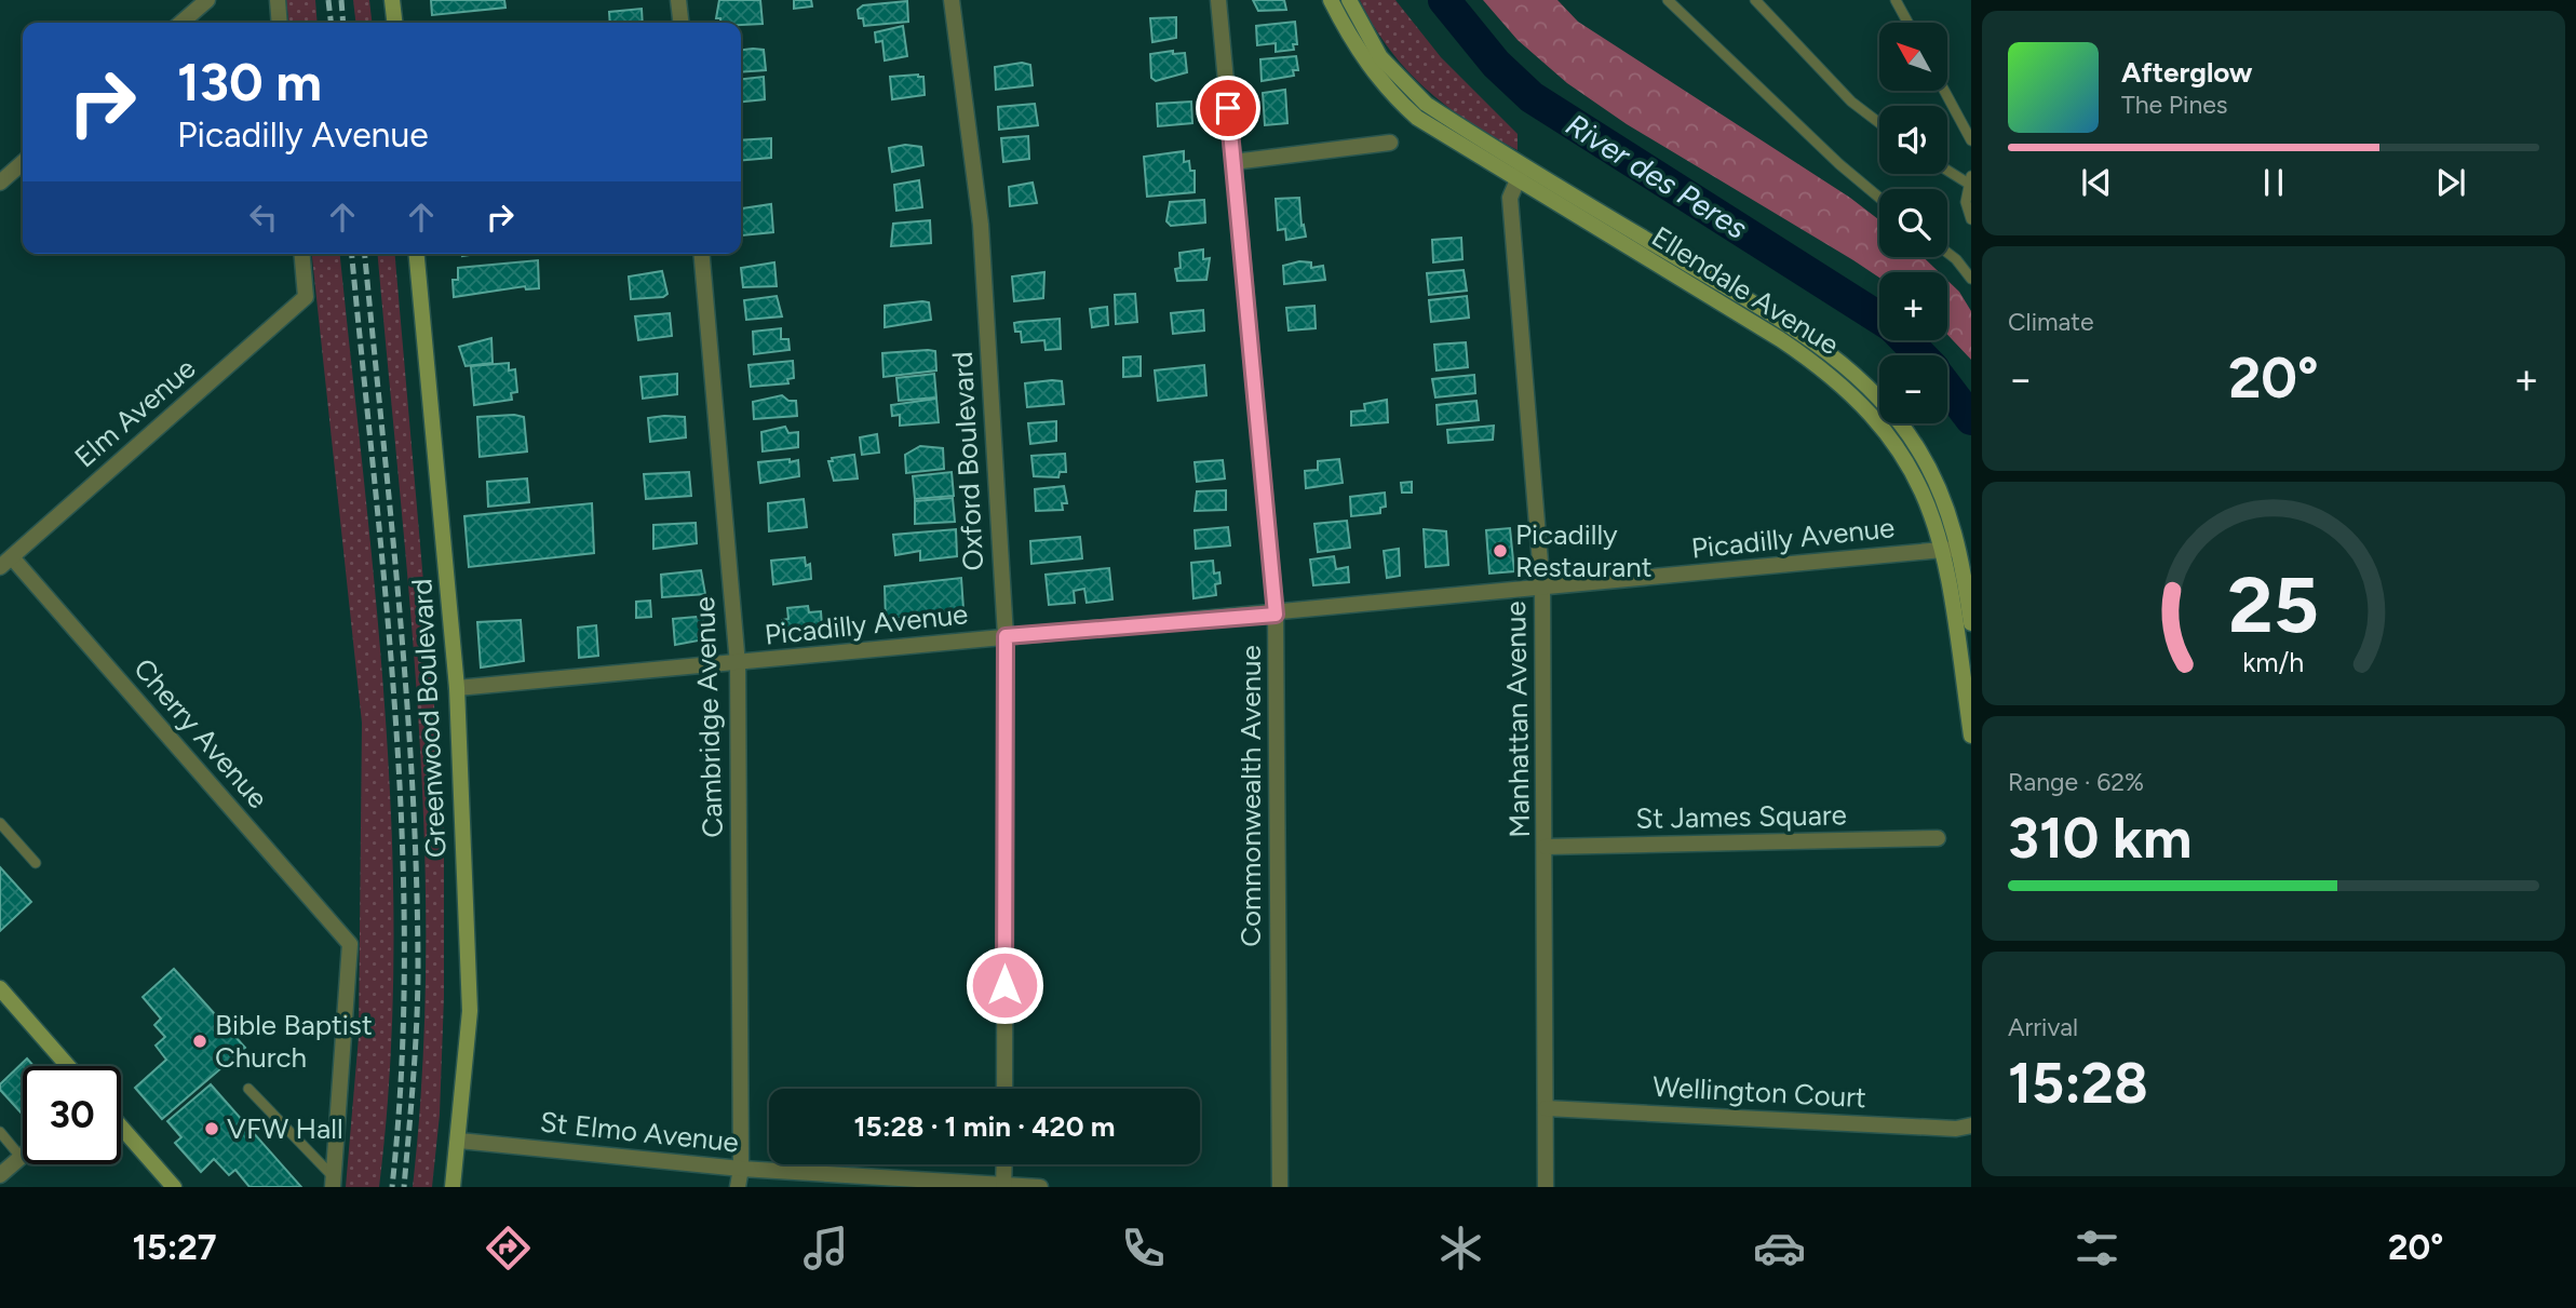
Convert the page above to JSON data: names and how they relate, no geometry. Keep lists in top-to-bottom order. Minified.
{"streets":{"main road":["Ellendale Avenue","Greenwood Boulevard"],"street":["Elm Avenue","Oxford Boulevard","Picadilly Avenue","Cambridge Avenue","Manhattan Avenue","Cherry Avenue","Commonwealth Avenue","St James Square","Wellington Court","St Elmo Avenue"]},"crossings":[["Ellendale Avenue","Picadilly Avenue"],["Ellendale Avenue","Manhattan Avenue"],["Elm Avenue","Cherry Avenue"],["Oxford Boulevard","Picadilly Avenue"],["Picadilly Avenue","Cambridge Avenue"],["Picadilly Avenue","Greenwood Boulevard"],["Picadilly Avenue","Manhattan Avenue"],["Picadilly Avenue","Commonwealth Avenue"],["Cambridge Avenue","St Elmo Avenue"],["Greenwood Boulevard","St Elmo Avenue"],["Manhattan Avenue","St James Square"],["Manhattan Avenue","Wellington Court"]],"water":["River des Peres"],"places":["Picadilly Restaurant","Bible Baptist Church","VFW Hall"],"north":"top left","page":{"map_buttons":["+","−"],"turn":["130 m","Picadilly Avenue"],"song":["Afterglow","The Pines"],"tile":["Climate",["Range · 62%","310 km"],["Arrival","15:28"]],"heat":["−","20°","+"],"limit":"30","trip":"15:28 · 1 min · 420 m","tabs":["15:27","20°"],"gauge":["25","km/h"]}}
